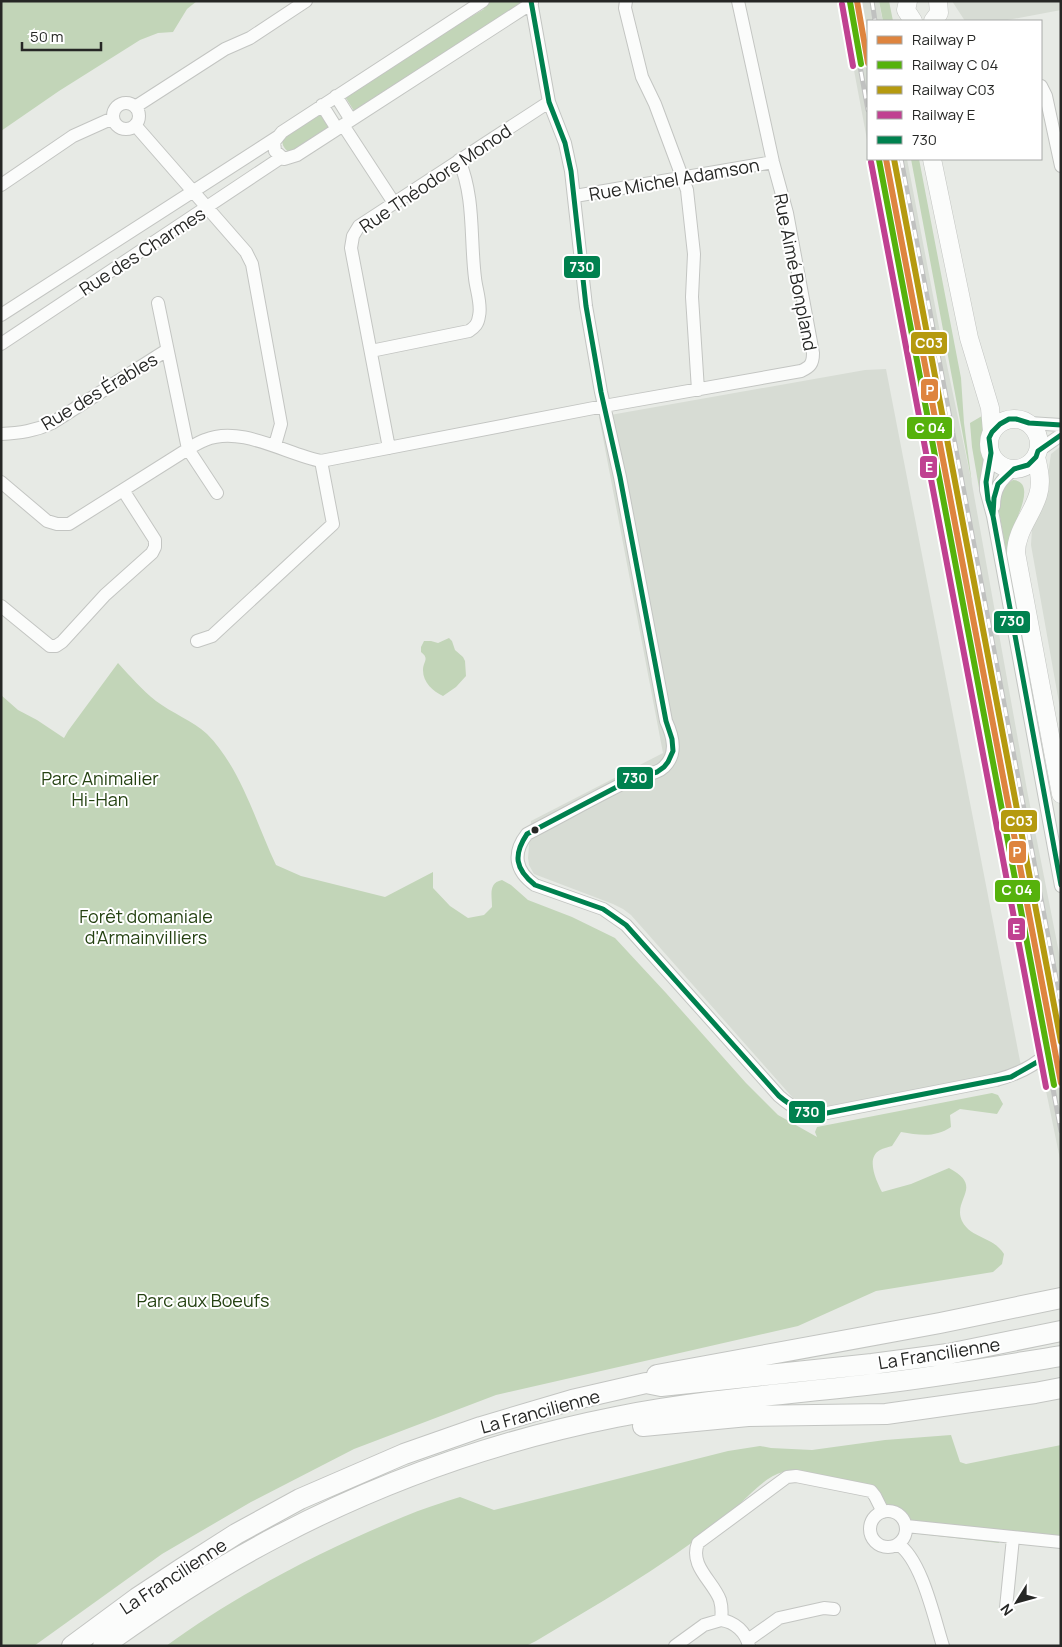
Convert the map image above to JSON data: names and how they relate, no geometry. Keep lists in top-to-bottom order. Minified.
{"streets":{"highway":["La Francilienne"],"street":["Rue Théodore Monod","Rue Michel Adamson","Rue des Charmes","Rue Aimé Bonpland","Rue des Érables"]},"crossings":[["Rue Michel Adamson","Rue Aimé Bonpland"]],"parks":["Parc Animalier Hi-Han","Forêt domaniale d'Armainvilliers","Parc aux Boeufs"],"lines":["rail line P","transit line 730","rail line E","rail line C03"],"legend":["Railway P","Railway C 04","Railway C03","Railway E","730"],"scale_bar":"50 m","north":"bottom left"}
